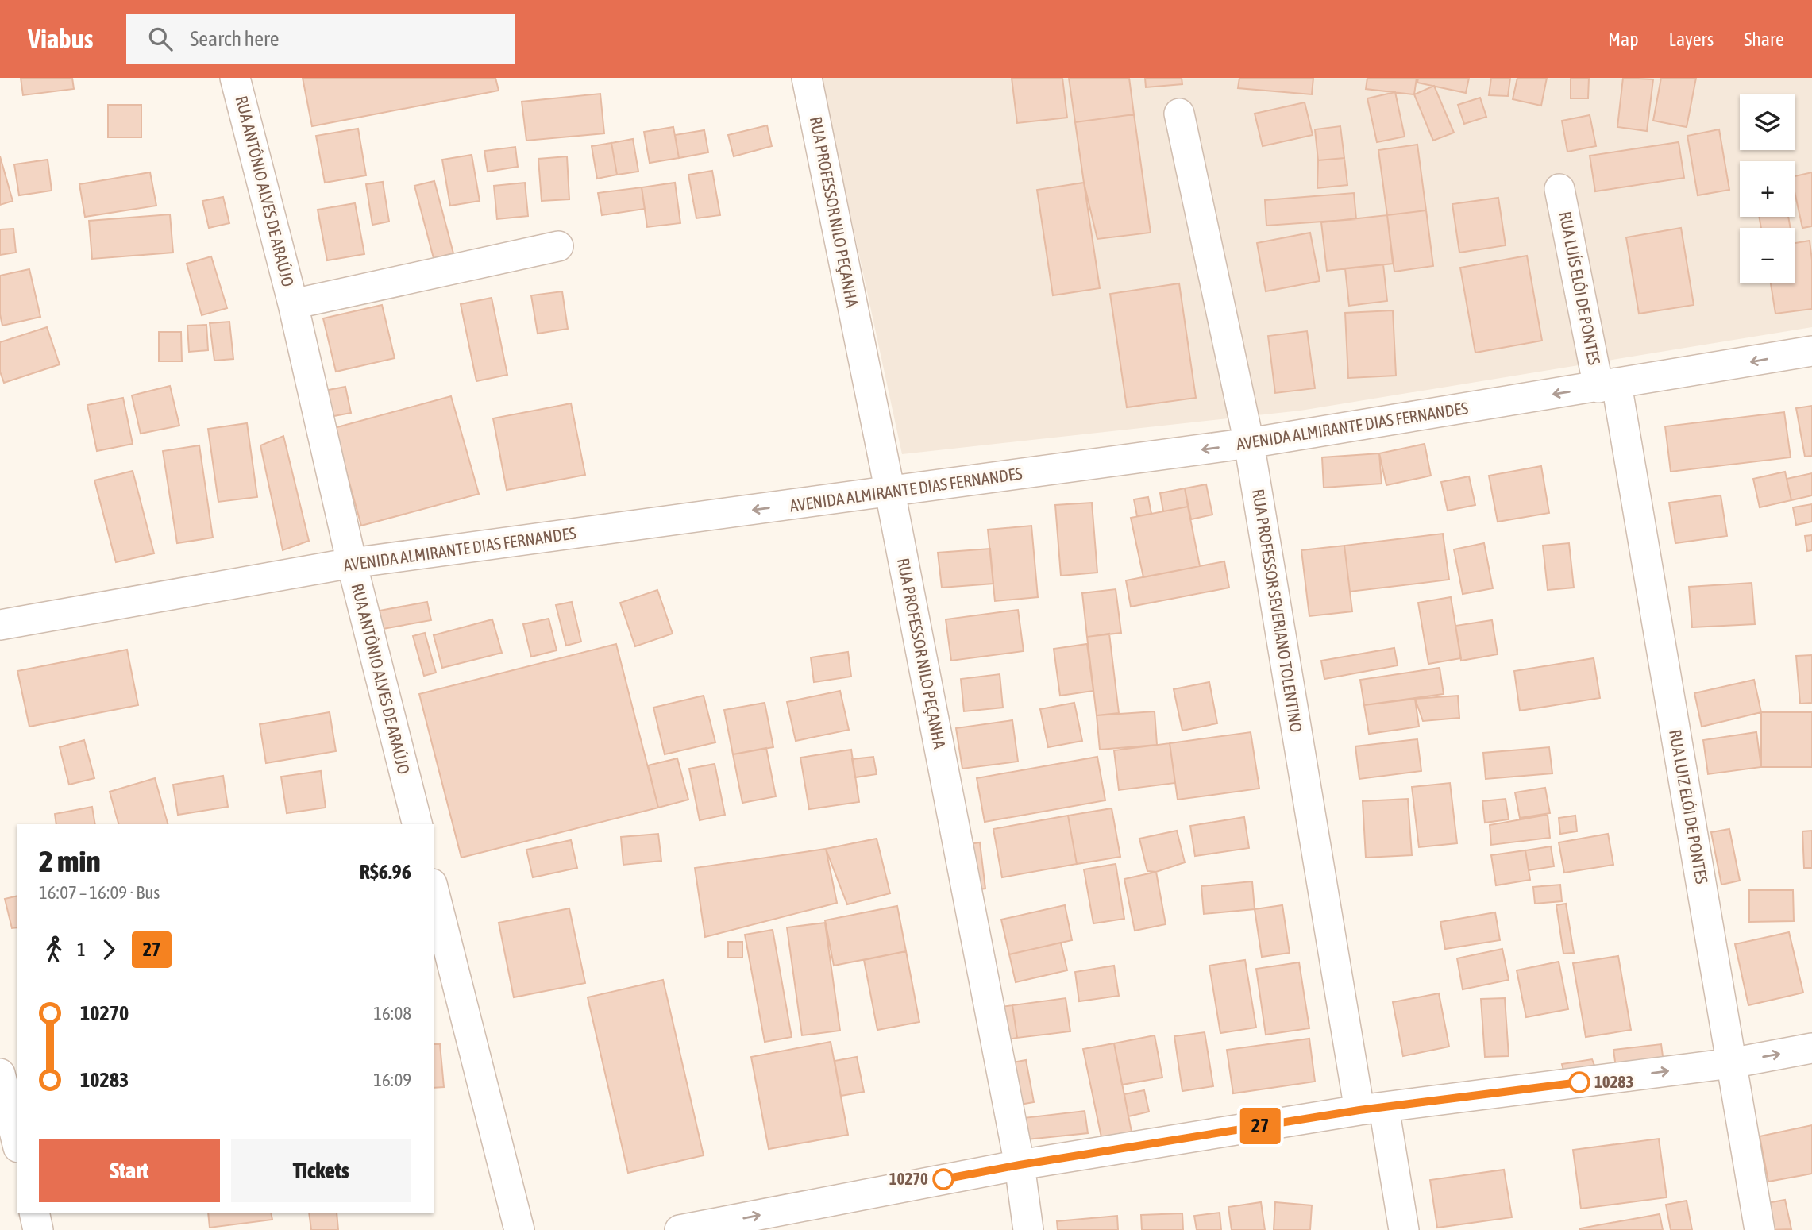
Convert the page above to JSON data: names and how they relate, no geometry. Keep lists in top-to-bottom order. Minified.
{"streets":{"street":["RUA ANTÔNIO ALVES DE ARAÚJO","RUA PROFESSOR NILO PEÇANHA","RUA LUÍS ELÓI DE PONTES","AVENIDA ALMIRANTE DIAS FERNANDES","RUA PROFESSOR SEVERIANO TOLENTINO","RUA LUIZ ELÓI DE PONTES"]},"crossings":[["RUA ANTÔNIO ALVES DE ARAÚJO","AVENIDA ALMIRANTE DIAS FERNANDES"],["RUA PROFESSOR NILO PEÇANHA","AVENIDA ALMIRANTE DIAS FERNANDES"],["RUA LUÍS ELÓI DE PONTES","AVENIDA ALMIRANTE DIAS FERNANDES"],["RUA LUÍS ELÓI DE PONTES","RUA LUIZ ELÓI DE PONTES"],["AVENIDA ALMIRANTE DIAS FERNANDES","RUA PROFESSOR SEVERIANO TOLENTINO"],["AVENIDA ALMIRANTE DIAS FERNANDES","RUA LUIZ ELÓI DE PONTES"]],"one_way":["AVENIDA ALMIRANTE DIAS FERNANDES"],"places":["10283","10270"],"lines":["bus line 27"],"page":{"header":"Viabus","search":"Search here","nav":["Map","Layers","Share"],"on_map":"27","map_buttons":["+","−"],"heading":["2 min","16:07 – 16:09 · Bus","R$6.96"],"legs":["1","27"],"list":[{"name":"10270","value":"16:08"},{"name":"10283","value":"16:09"}],"buttons":["Start","Tickets"]}}
